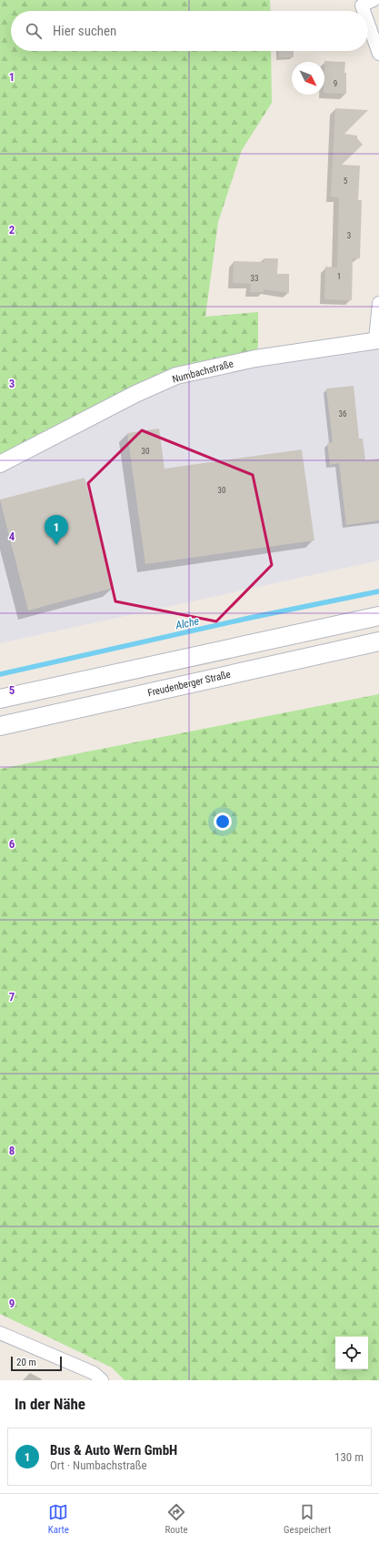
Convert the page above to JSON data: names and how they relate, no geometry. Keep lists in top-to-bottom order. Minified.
{"streets":{"main road":["Freudenberger Straße"],"street":["Numbachstraße"]},"water":["Alche"],"house_numbers":["9","5","3","1","33","36","30","30"],"scale_bar":"20 m","north":"bottom right","page":{"search":"Hier suchen","pins":"1","scale":"20 m","heading":"In der Nähe","list":[{"mark":"1","name":"Bus & Auto Wern GmbH","note":"Ort · Numbachstraße","value":"130 m"}],"nav":["Karte","Route","Gespeichert"]},"grid":{"rows":["1","2","3","4","5","6","7","8","9"]}}
